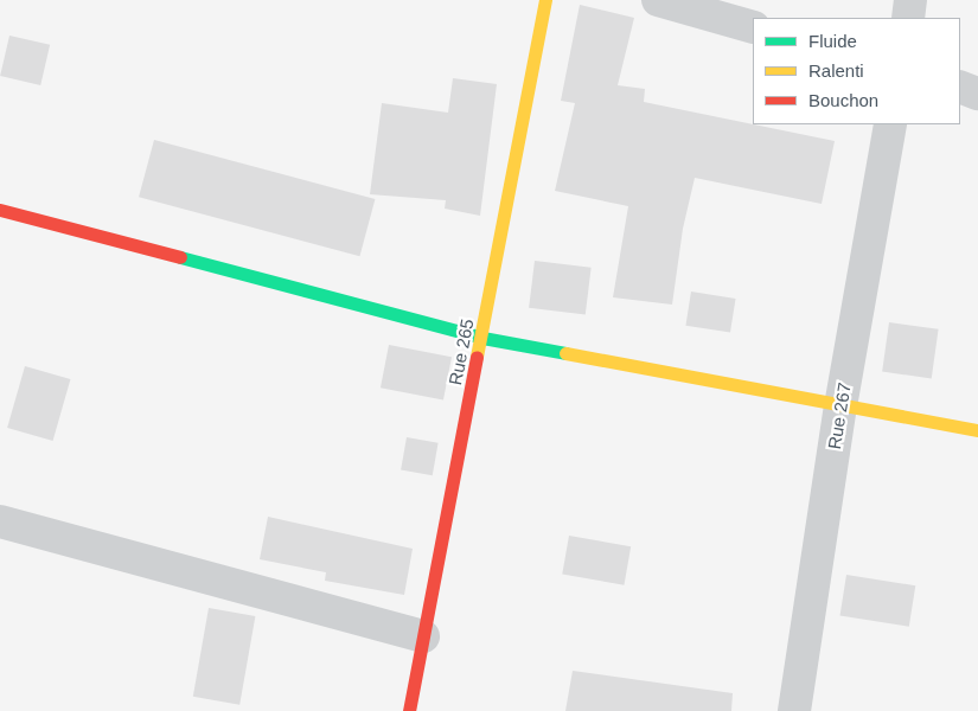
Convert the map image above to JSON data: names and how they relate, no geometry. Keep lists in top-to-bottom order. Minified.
{"streets":{"street":["Rue 265","Rue 267"]},"legend":["Fluide","Ralenti","Bouchon"]}
